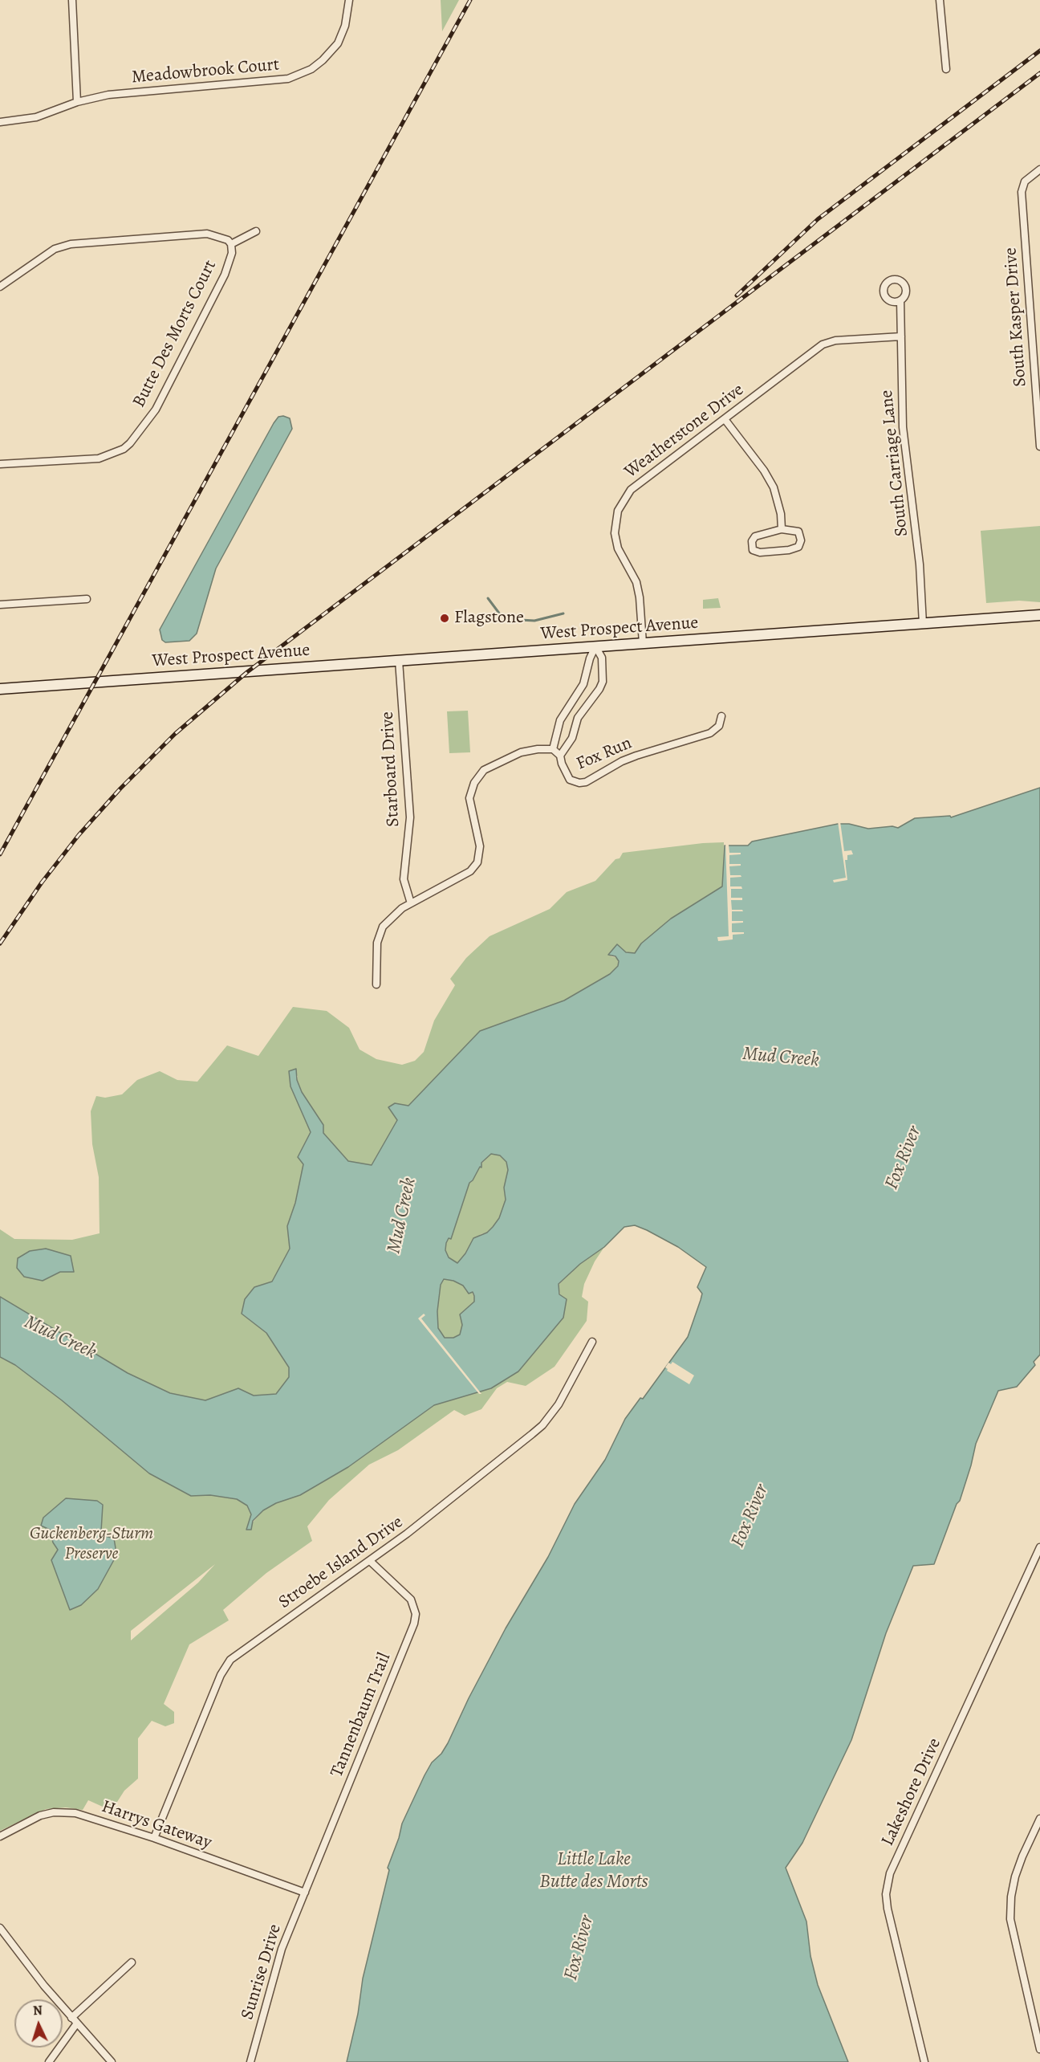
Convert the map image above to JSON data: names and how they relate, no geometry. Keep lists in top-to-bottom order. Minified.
{"streets":{"main road":["West Prospect Avenue"],"street":["Meadowbrook Court","South Kasper Drive","Butte Des Morts Court","Weatherstone Drive","South Carriage Lane","Fox Run","Starboard Drive","Stroebe Island Drive","Tannenbaum Trail","Lakeshore Drive","Harrys Gateway","Sunrise Drive"]},"crossings":[["Weatherstone Drive","South Carriage Lane"],["Weatherstone Drive","West Prospect Avenue"],["South Carriage Lane","West Prospect Avenue"],["West Prospect Avenue","Starboard Drive"],["Fox Run","Starboard Drive"],["Stroebe Island Drive","Tannenbaum Trail"],["Stroebe Island Drive","Harrys Gateway"],["Tannenbaum Trail","Harrys Gateway"],["Tannenbaum Trail","Sunrise Drive"],["Harrys Gateway","Sunrise Drive"]],"water":["Mud Creek","Fox River","Little Lake Butte des Morts"],"parks":["Guckenberg-Sturm Preserve"],"places":["Flagstone"],"north":"top"}
